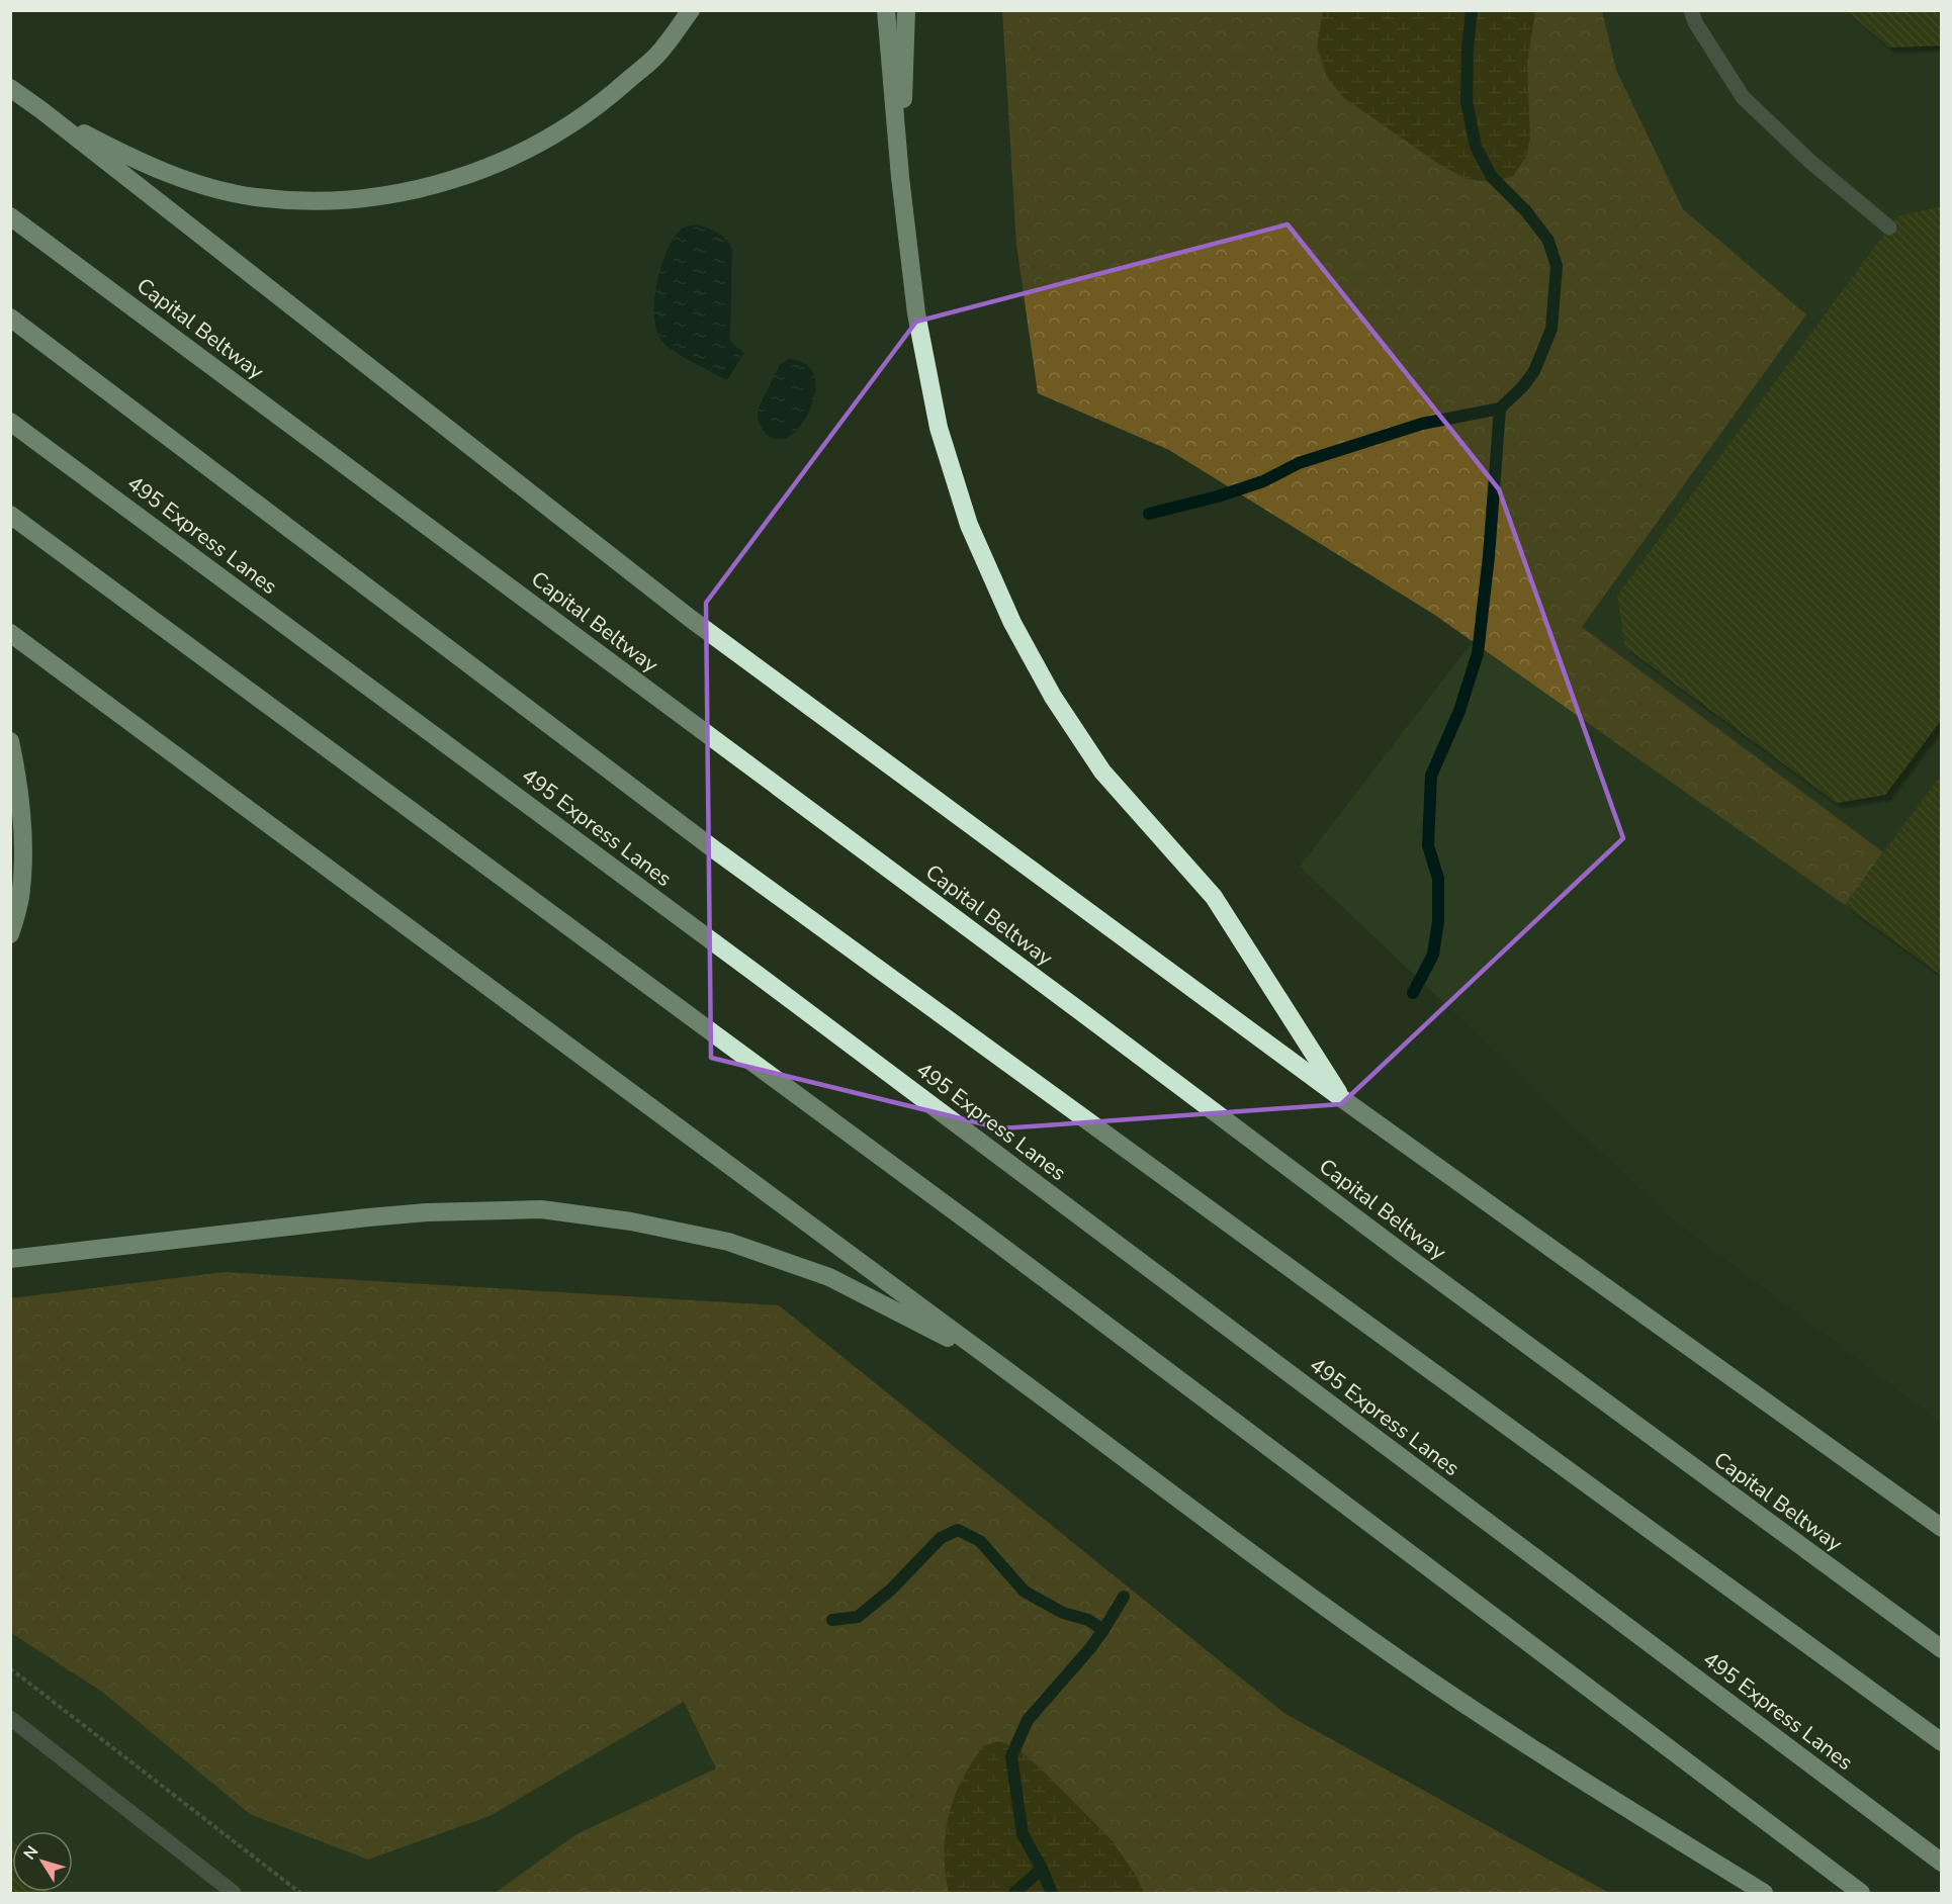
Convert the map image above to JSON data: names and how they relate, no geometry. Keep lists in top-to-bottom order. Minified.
{"streets":{"highway":["Capital Beltway","495 Express Lanes"]},"north":"top left"}
